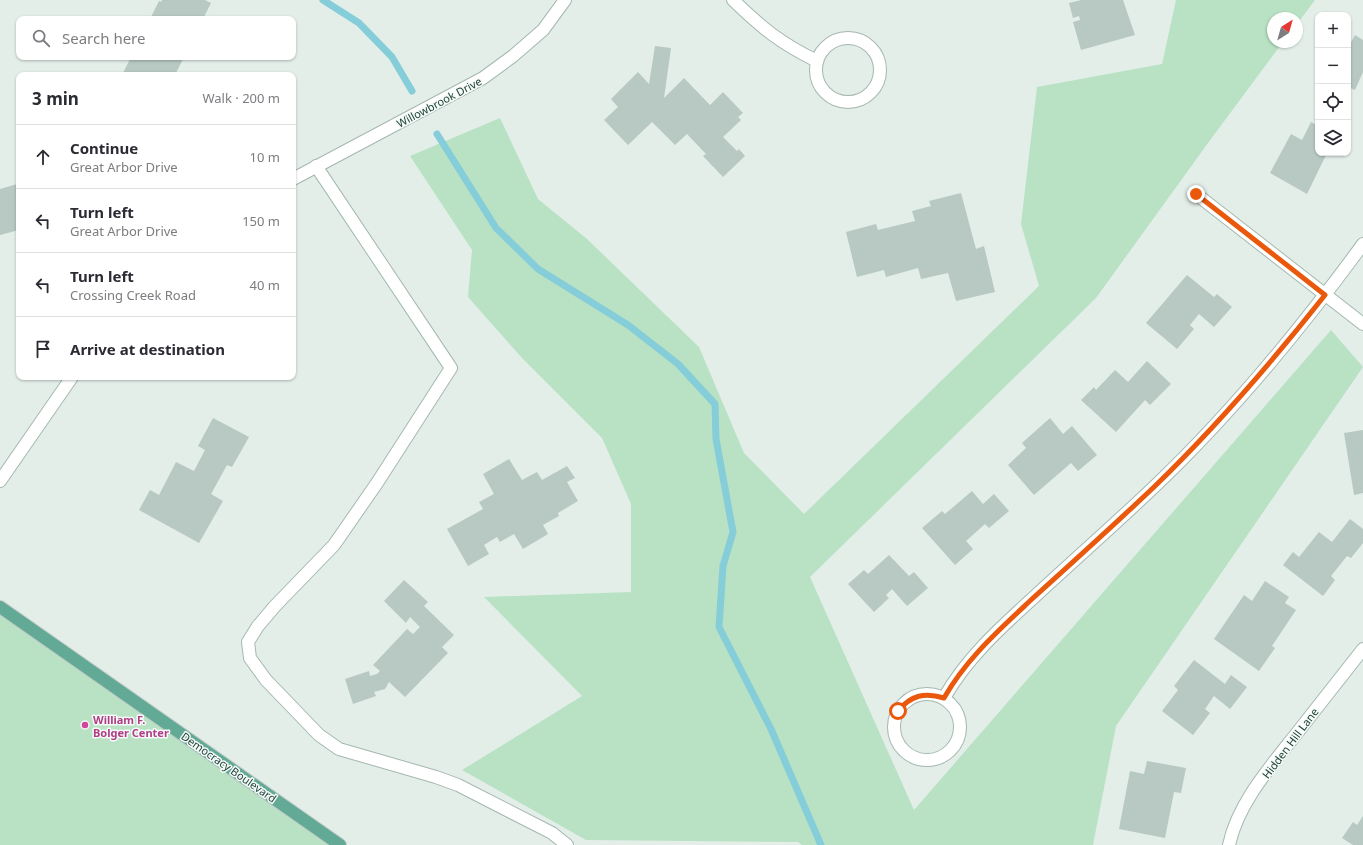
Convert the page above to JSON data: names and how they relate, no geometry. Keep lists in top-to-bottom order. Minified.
{"streets":{"main road":["Democracy Boulevard"],"street":["Willowbrook Drive","Hidden Hill Lane"]},"places":["William F. Bolger Center"],"north":"top right","page":{"map_buttons":["+","−"],"search":"Search here","heading":["3 min","Walk · 200 m"],"list":[["Continue","Great Arbor Drive","10 m"],["Turn left","Great Arbor Drive","150 m"],["Turn left","Crossing Creek Road","40 m"],"Arrive at destination"]}}
